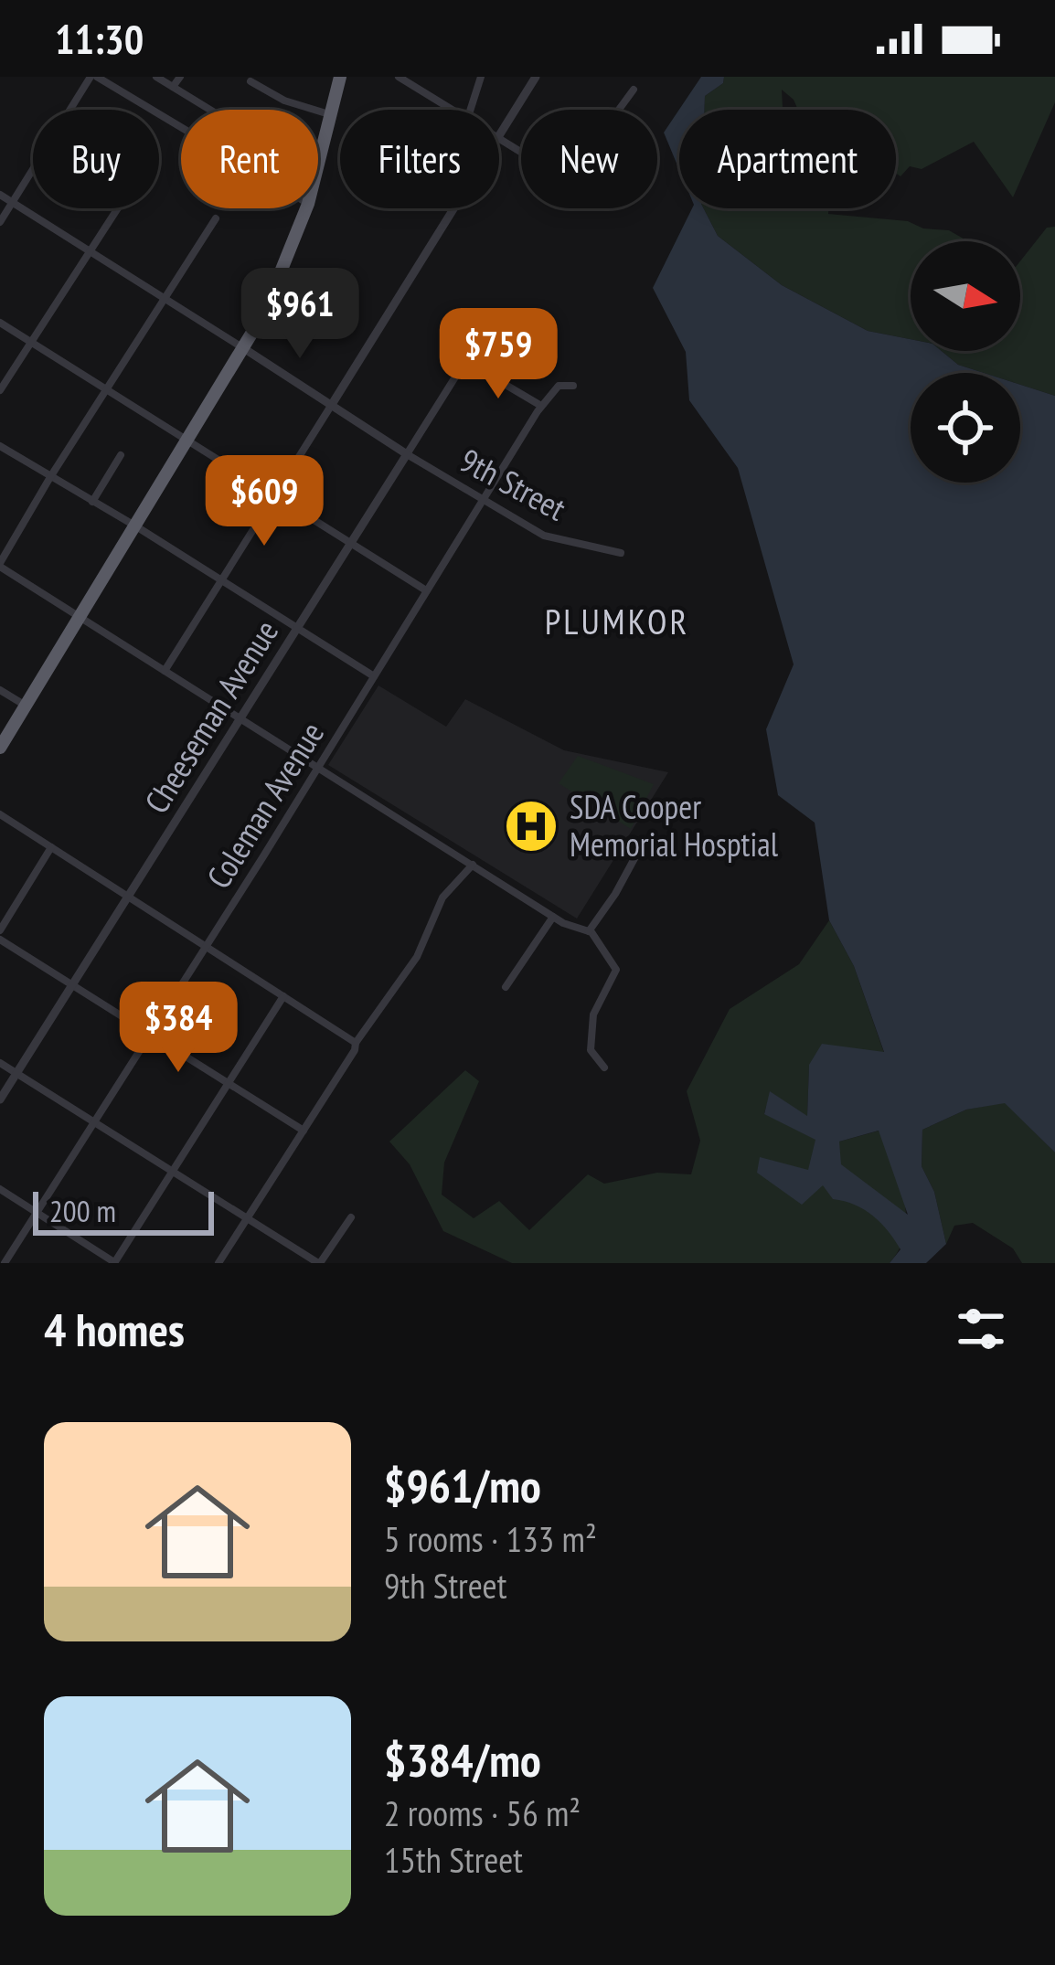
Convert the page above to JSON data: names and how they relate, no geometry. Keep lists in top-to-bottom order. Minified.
{"streets":{"street":["9th Street","Cheeseman Avenue","Coleman Avenue"]},"crossings":[["9th Street","Cheeseman Avenue"],["9th Street","Coleman Avenue"],["Cheeseman Avenue","Coleman Avenue"]],"districts":["PLUMKOR"],"places":{"hospital":["SDA Cooper Memorial Hosptial"]},"scale_bar":"200 m","north":"right","page":{"status":"11:30","chip":["Buy","Rent","Filters","New","Apartment"],"price":["$961","$759","$609","$384"],"scale":"200 m","heading":"4 homes","list":[{"name":"$961/mo","note":"5 rooms · 133 m² · 9th Street"},{"name":"$384/mo","note":"2 rooms · 56 m² · 15th Street"}]}}
